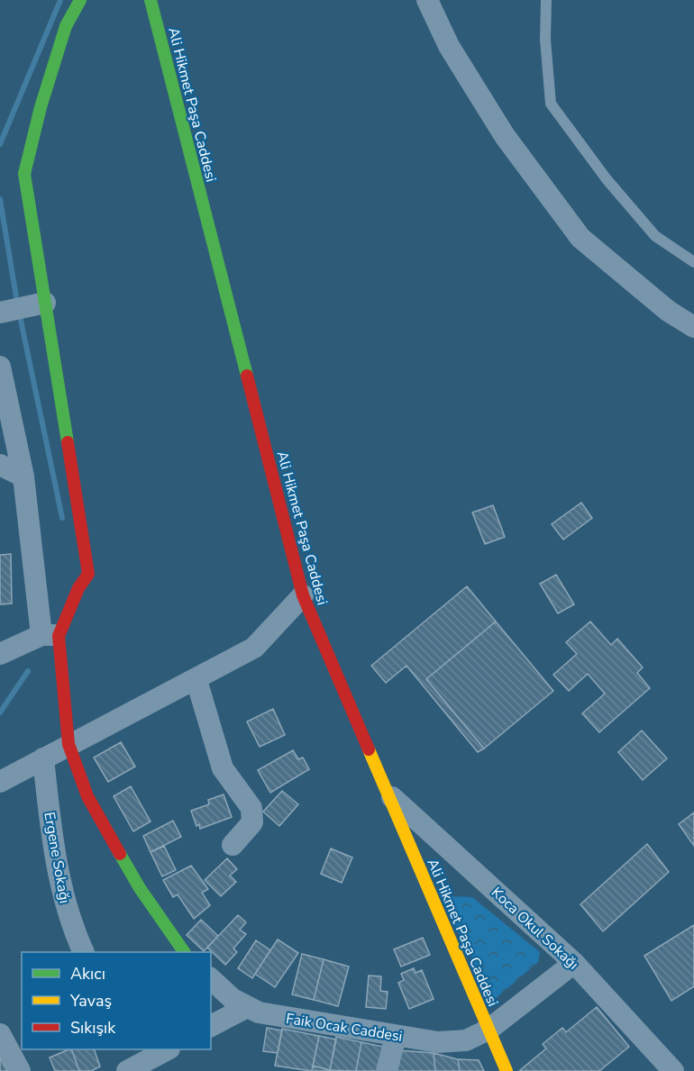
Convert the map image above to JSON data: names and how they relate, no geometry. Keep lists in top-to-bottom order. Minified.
{"streets":{"street":["Ali Hikmet Paşa Caddesi","Ergene Sokağı","Koca Okul Sokağı","Faik Ocak Caddesi"]},"crossings":[["Ali Hikmet Paşa Caddesi","Koca Okul Sokağı"],["Ali Hikmet Paşa Caddesi","Faik Ocak Caddesi"],["Koca Okul Sokağı","Faik Ocak Caddesi"]],"legend":["Akıcı","Yavaş","Sıkışık"]}
